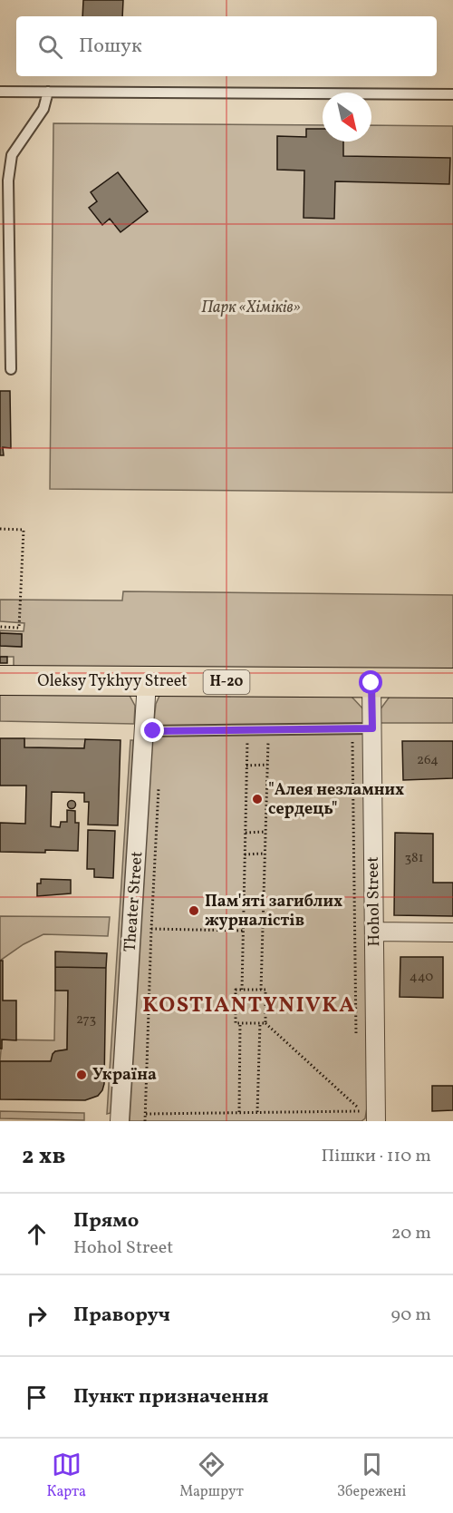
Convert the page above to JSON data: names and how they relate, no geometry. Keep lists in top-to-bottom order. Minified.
{"streets":{"main road":["Oleksy Tykhyy Street","Н-20"],"street":["Theater Street","Hohol Street"]},"crossings":[["Oleksy Tykhyy Street","Theater Street"],["Oleksy Tykhyy Street","Hohol Street"]],"districts":["KOSTIANTYNIVKA"],"parks":["Парк «Хіміків»"],"places":["\"Алея незламних сердець\"","Пам'яті загиблих журналістів","Україна"],"house_numbers":["264","381","440","273"],"north":"bottom right","page":{"search":"Пошук","heading":["2 хв","Пішки · 110 m"],"list":[["Прямо","Hohol Street","20 m"],["Праворуч","90 m"],"Пункт призначення"],"nav":["Карта","Маршрут","Збережені"]}}
